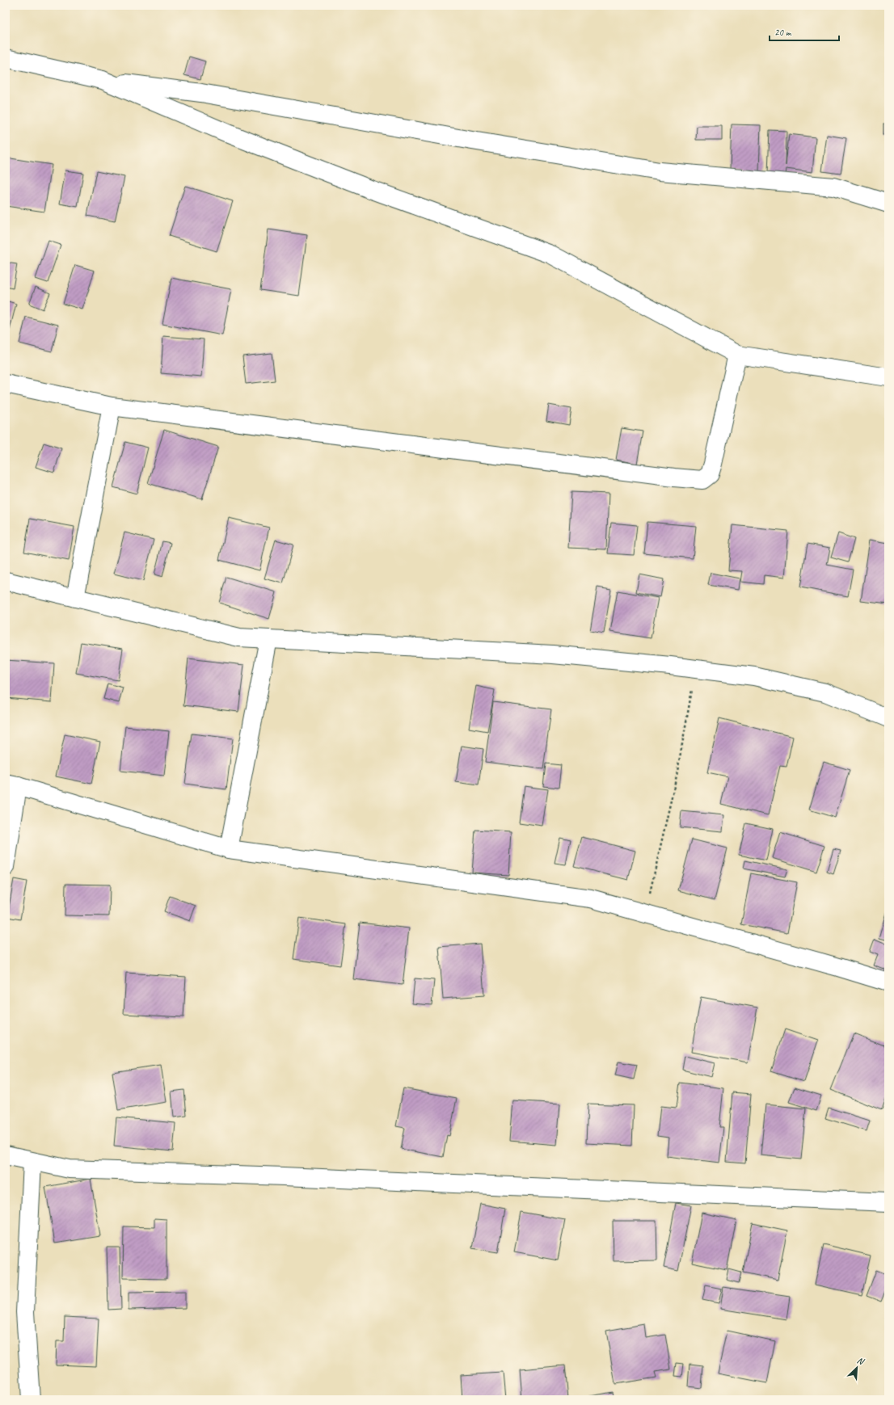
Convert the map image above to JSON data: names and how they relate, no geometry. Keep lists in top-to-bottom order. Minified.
{"scale_bar":"20 m","north":"top right"}
